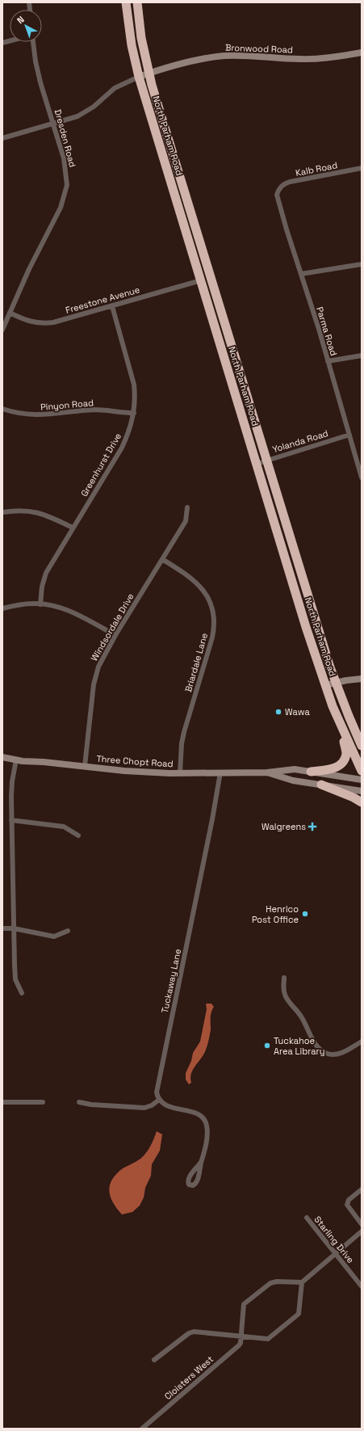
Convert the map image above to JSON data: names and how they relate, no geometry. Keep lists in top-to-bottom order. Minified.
{"streets":{"highway":["North Parham Road"],"main road":["Bronwood Road","Three Chopt Road"],"street":["Dresden Road","Kalb Road","Freestone Avenue","Parma Road","Pinyon Road","Yolanda Road","Greenhurst Drive","Windsordale Drive","Briardale Lane","Tuckaway Lane","Starling Drive","Cloisters West"]},"crossings":[["Bronwood Road","North Parham Road"],["North Parham Road","Freestone Avenue"],["North Parham Road","Yolanda Road"],["Dresden Road","Freestone Avenue"],["Kalb Road","Parma Road"],["Freestone Avenue","Greenhurst Drive"],["Parma Road","Yolanda Road"],["Pinyon Road","Greenhurst Drive"],["Windsordale Drive","Briardale Lane"],["Windsordale Drive","Three Chopt Road"],["Briardale Lane","Three Chopt Road"],["Three Chopt Road","Tuckaway Lane"]],"places":{"other":["Wawa","Henrico Post Office","Tuckahoe Area Library"],"health":["Walgreens"]},"north":"top left"}
